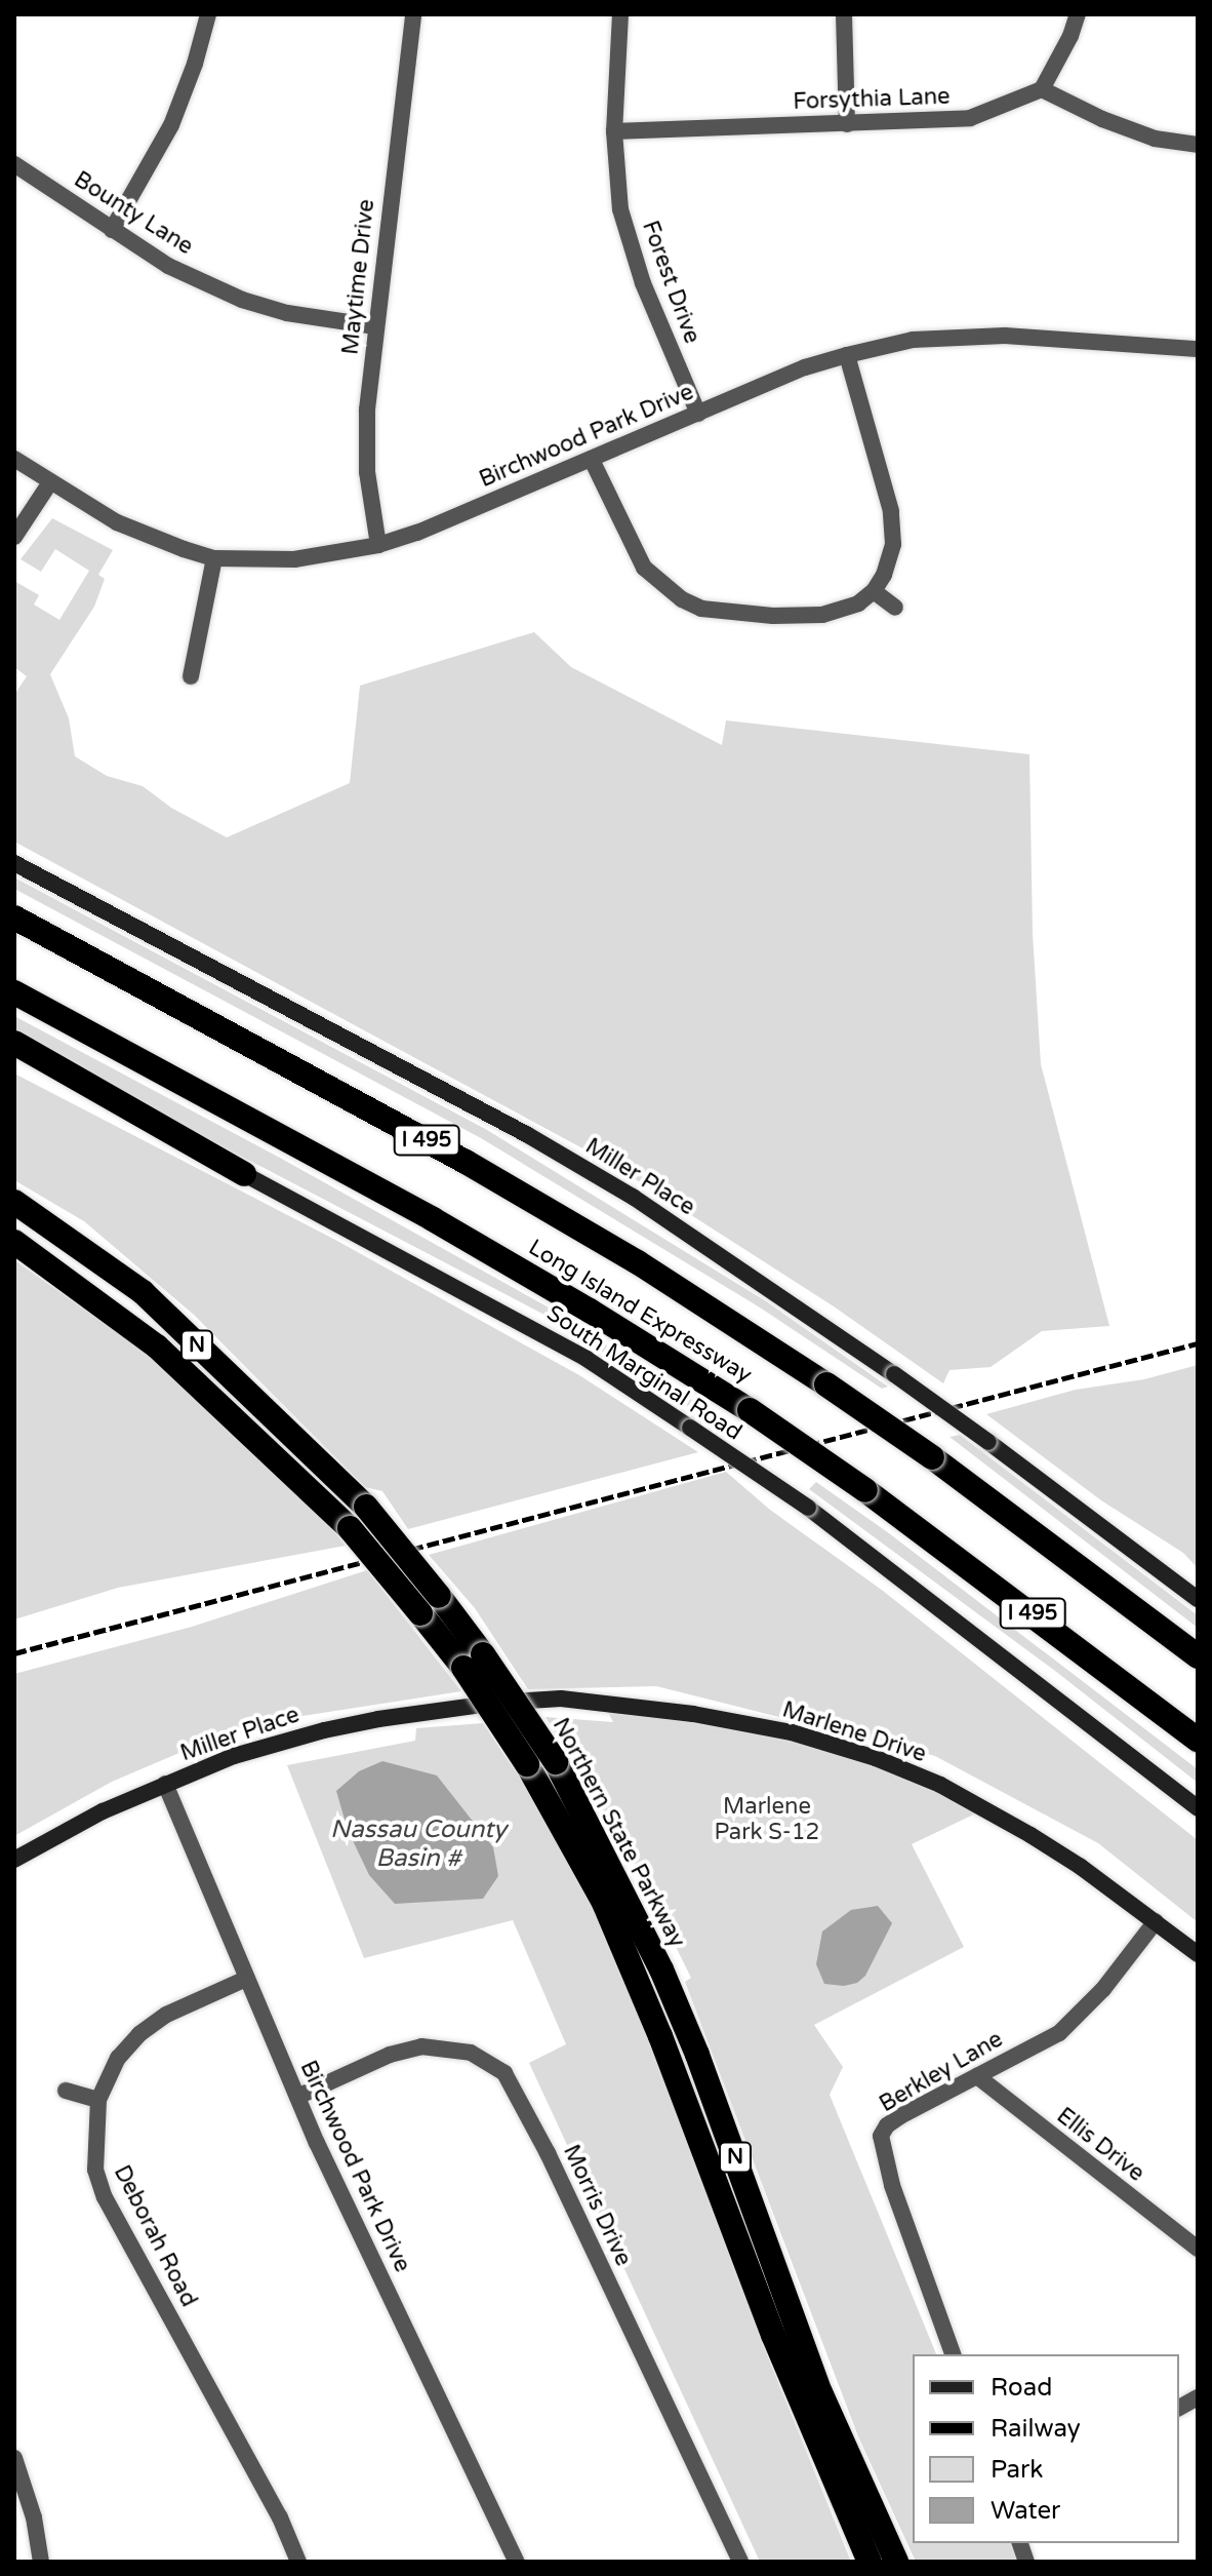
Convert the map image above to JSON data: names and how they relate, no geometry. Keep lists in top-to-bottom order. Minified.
{"streets":{"highway":["I 495","Long Island Expressway","N","Northern State Parkway"],"main road":["Miller Place","South Marginal Road","Marlene Drive"],"street":["Forsythia Lane","Bounty Lane","Maytime Drive","Forest Drive","Birchwood Park Drive","Berkley Lane","Ellis Drive","Morris Drive","Deborah Road"]},"crossings":[["Forsythia Lane","Forest Drive"],["Bounty Lane","Maytime Drive"],["Maytime Drive","Birchwood Park Drive"],["Forest Drive","Birchwood Park Drive"],["Birchwood Park Drive","Miller Place"],["Birchwood Park Drive","Morris Drive"],["Birchwood Park Drive","Deborah Road"],["Miller Place","Marlene Drive"],["Marlene Drive","Berkley Lane"],["Berkley Lane","Ellis Drive"]],"water":["Nassau County Basin #"],"parks":["Marlene Park S-12"],"legend":["Road","Railway","Park","Water"]}
